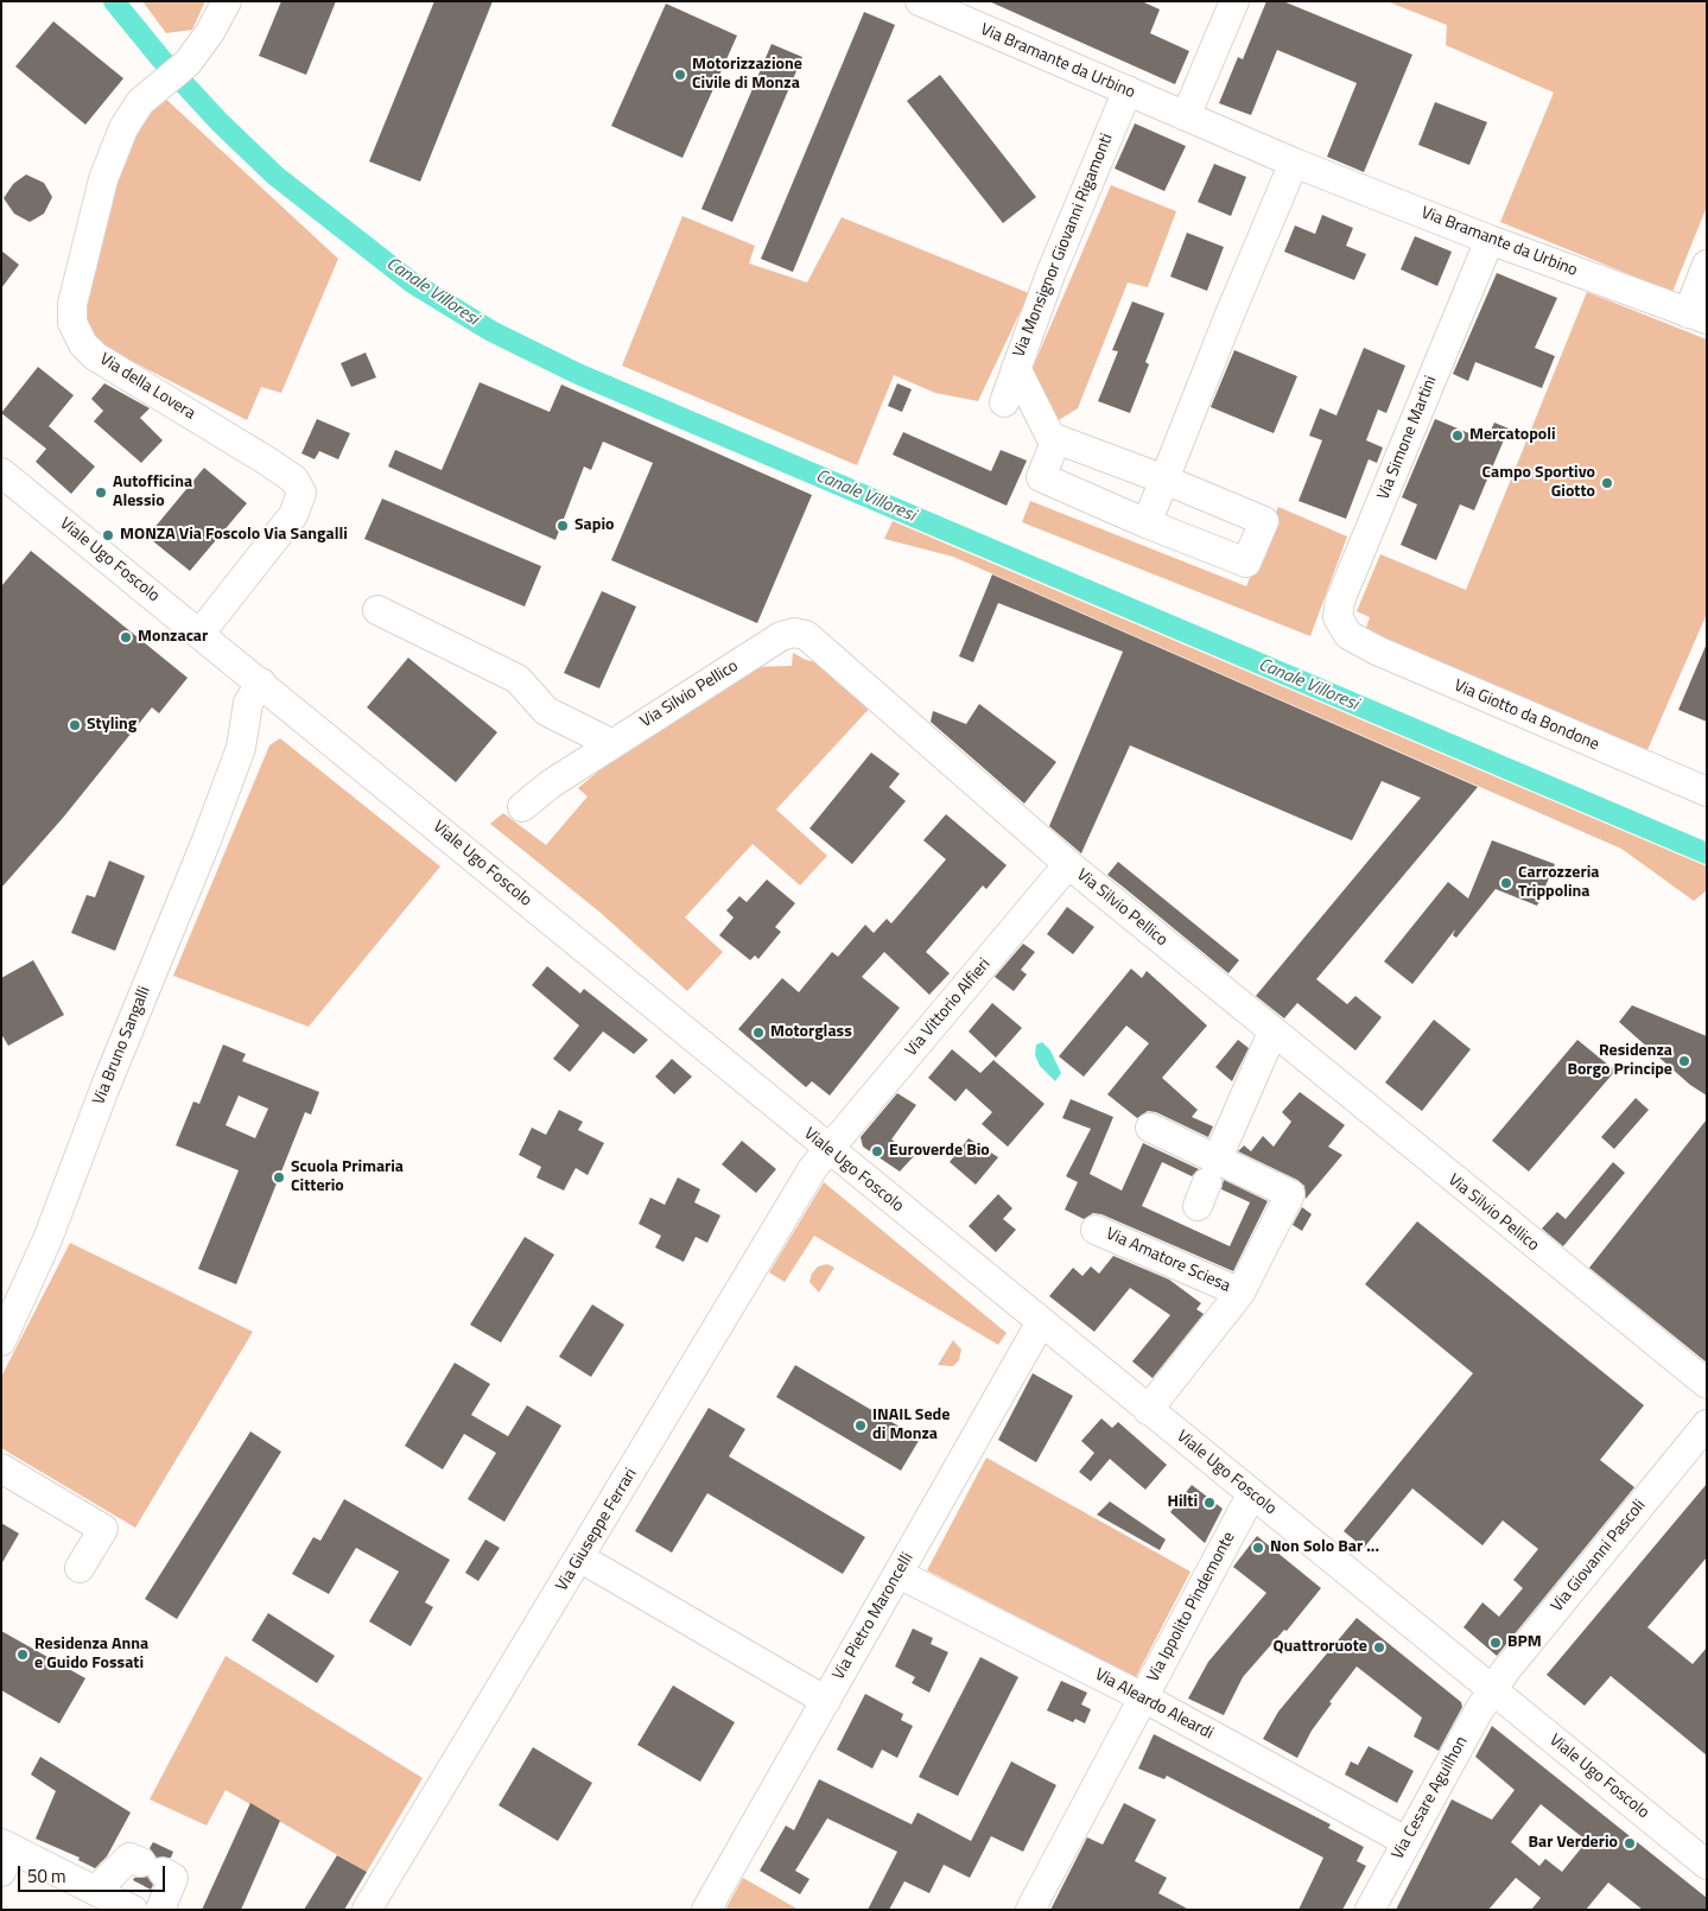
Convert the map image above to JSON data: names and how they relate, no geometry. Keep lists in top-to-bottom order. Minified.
{"streets":{"street":["Via Bramante da Urbino","Via Monsignor Giovanni Rigamonti","Via della Lovera","Via Simone Martini","Viale Ugo Foscolo","Via Silvio Pellico","Via Giotto da Bondone","Via Vittorio Alfieri","Via Bruno Sangalli","Via Amatore Sciesa","Via Giuseppe Ferrari","Via Giovanni Pascoli","Via Ippolito Pindemonte","Via Pietro Maroncelli","Via Aleardo Aleardi","Via Cesare Aguilhon"]},"crossings":[["Via Bramante da Urbino","Via Monsignor Giovanni Rigamonti"],["Via Bramante da Urbino","Via Simone Martini"],["Via della Lovera","Viale Ugo Foscolo"],["Via Simone Martini","Via Giotto da Bondone"],["Viale Ugo Foscolo","Via Vittorio Alfieri"],["Viale Ugo Foscolo","Via Bruno Sangalli"],["Viale Ugo Foscolo","Via Amatore Sciesa"],["Viale Ugo Foscolo","Via Giuseppe Ferrari"],["Viale Ugo Foscolo","Via Giovanni Pascoli"],["Viale Ugo Foscolo","Via Ippolito Pindemonte"],["Viale Ugo Foscolo","Via Pietro Maroncelli"],["Viale Ugo Foscolo","Via Cesare Aguilhon"],["Via Silvio Pellico","Via Vittorio Alfieri"],["Via Vittorio Alfieri","Via Giuseppe Ferrari"],["Via Giovanni Pascoli","Via Cesare Aguilhon"],["Via Ippolito Pindemonte","Via Aleardo Aleardi"],["Via Pietro Maroncelli","Via Aleardo Aleardi"],["Via Aleardo Aleardi","Via Cesare Aguilhon"]],"water":["Canale Villoresi"],"places":["Motorizzazione Civile di Monza","Mercatopoli","Campo Sportivo Giotto","Autofficina Alessio","Sapio","MONZA Via Foscolo Via Sangalli","Monzacar","Styling","Carrozzeria Trippolina","Motorglass","Residenza Borgo Principe","Euroverde Bio","Scuola Primaria Citterio","INAIL Sede di Monza","Hilti","Non Solo Bar ...","BPM","Quattroruote","Residenza Anna e Guido Fossati","Bar Verderio"],"scale_bar":"50 m"}
